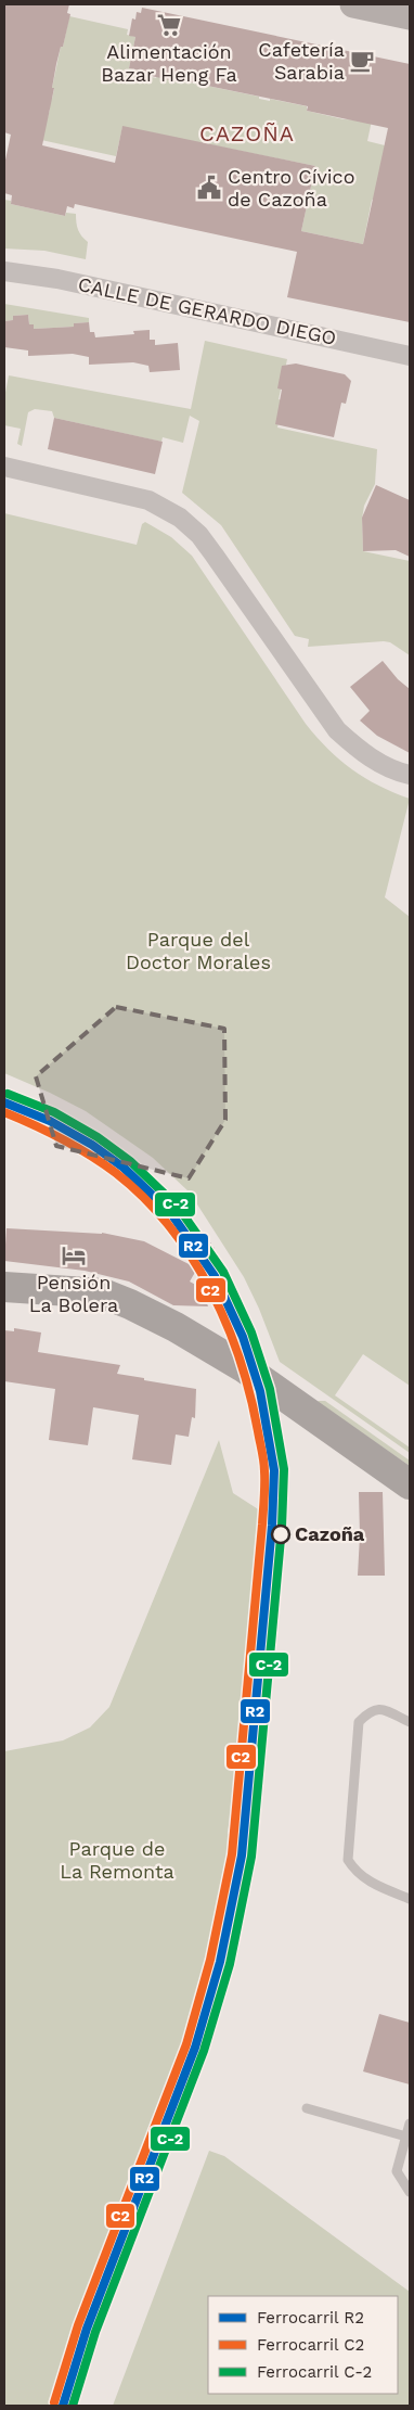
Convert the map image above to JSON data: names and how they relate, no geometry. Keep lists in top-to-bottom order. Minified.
{"streets":{"street":["CALLE DE GERARDO DIEGO"]},"districts":["CAZOÑA"],"parks":["Parque del Doctor Morales","Parque de La Remonta"],"places":{"supermarket":["Alimentación Bazar Heng Fa"],"cafe":["Cafetería Sarabia"],"public building":["Centro Cívico de Cazoña"],"hotel":["Pensión La Bolera"],"other":["Cazoña"]},"lines":["rail line C-2","rail line R2","rail line C2"],"legend":["Ferrocarril R2","Ferrocarril C2","Ferrocarril C-2"]}
